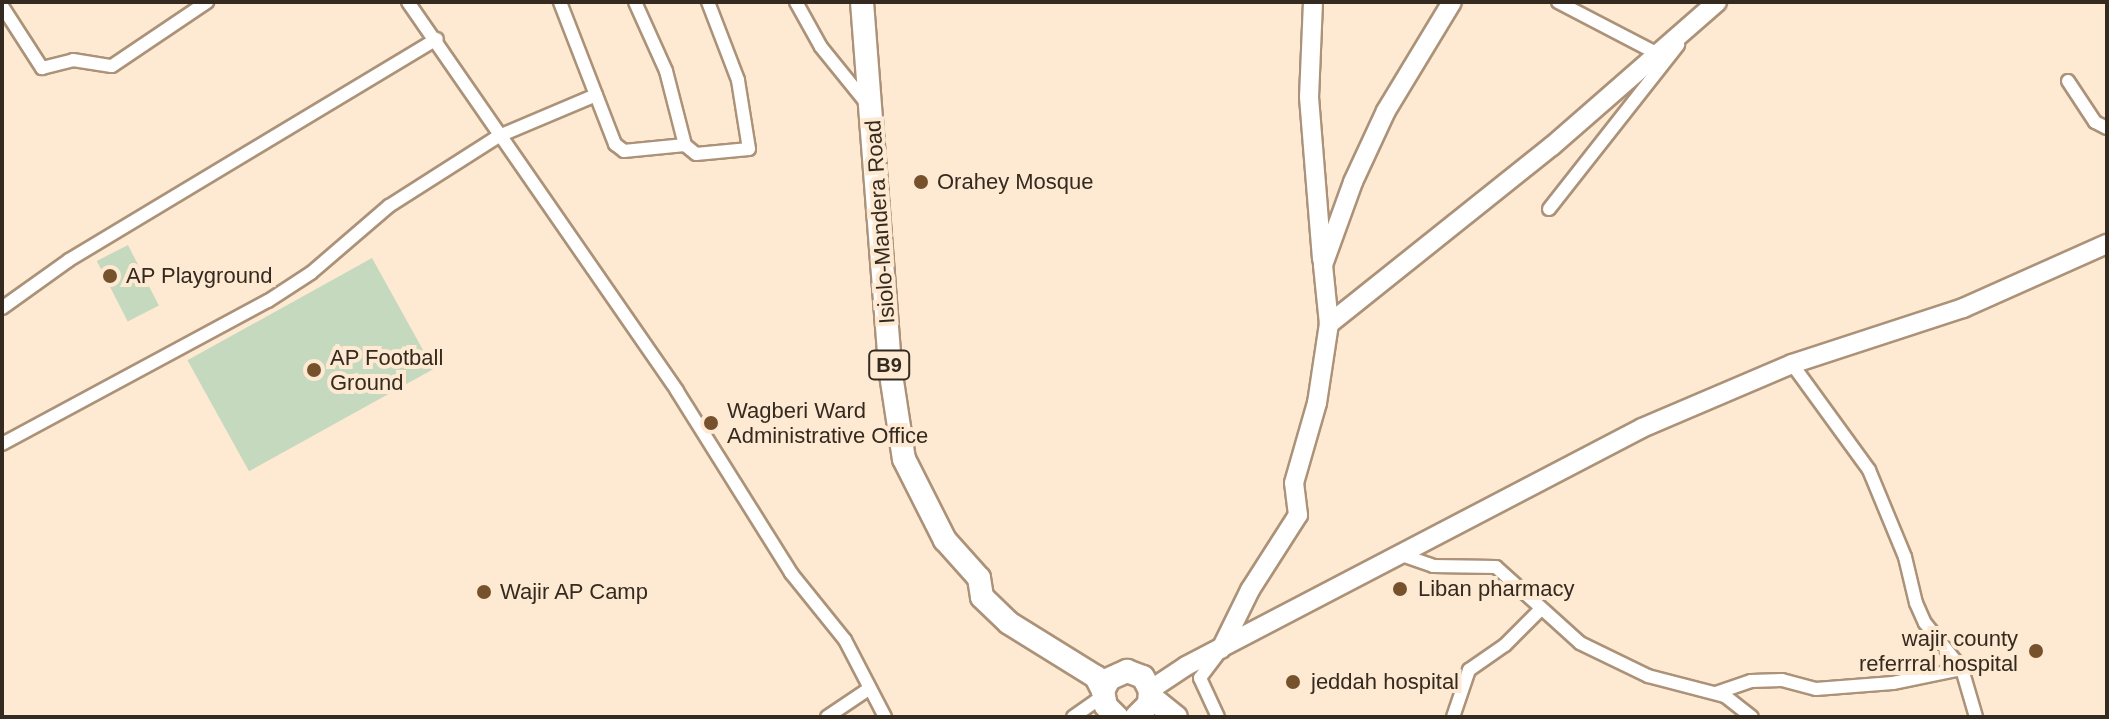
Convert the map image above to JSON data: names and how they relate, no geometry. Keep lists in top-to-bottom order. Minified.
{"streets":{"highway":["Isiolo-Mandera Road","B9"]},"places":["Orahey Mosque","AP Playground","AP Football Ground","Wagberi Ward Administrative Office","Liban pharmacy","Wajir AP Camp","wajir county referrral hospital","jeddah hospital"]}
